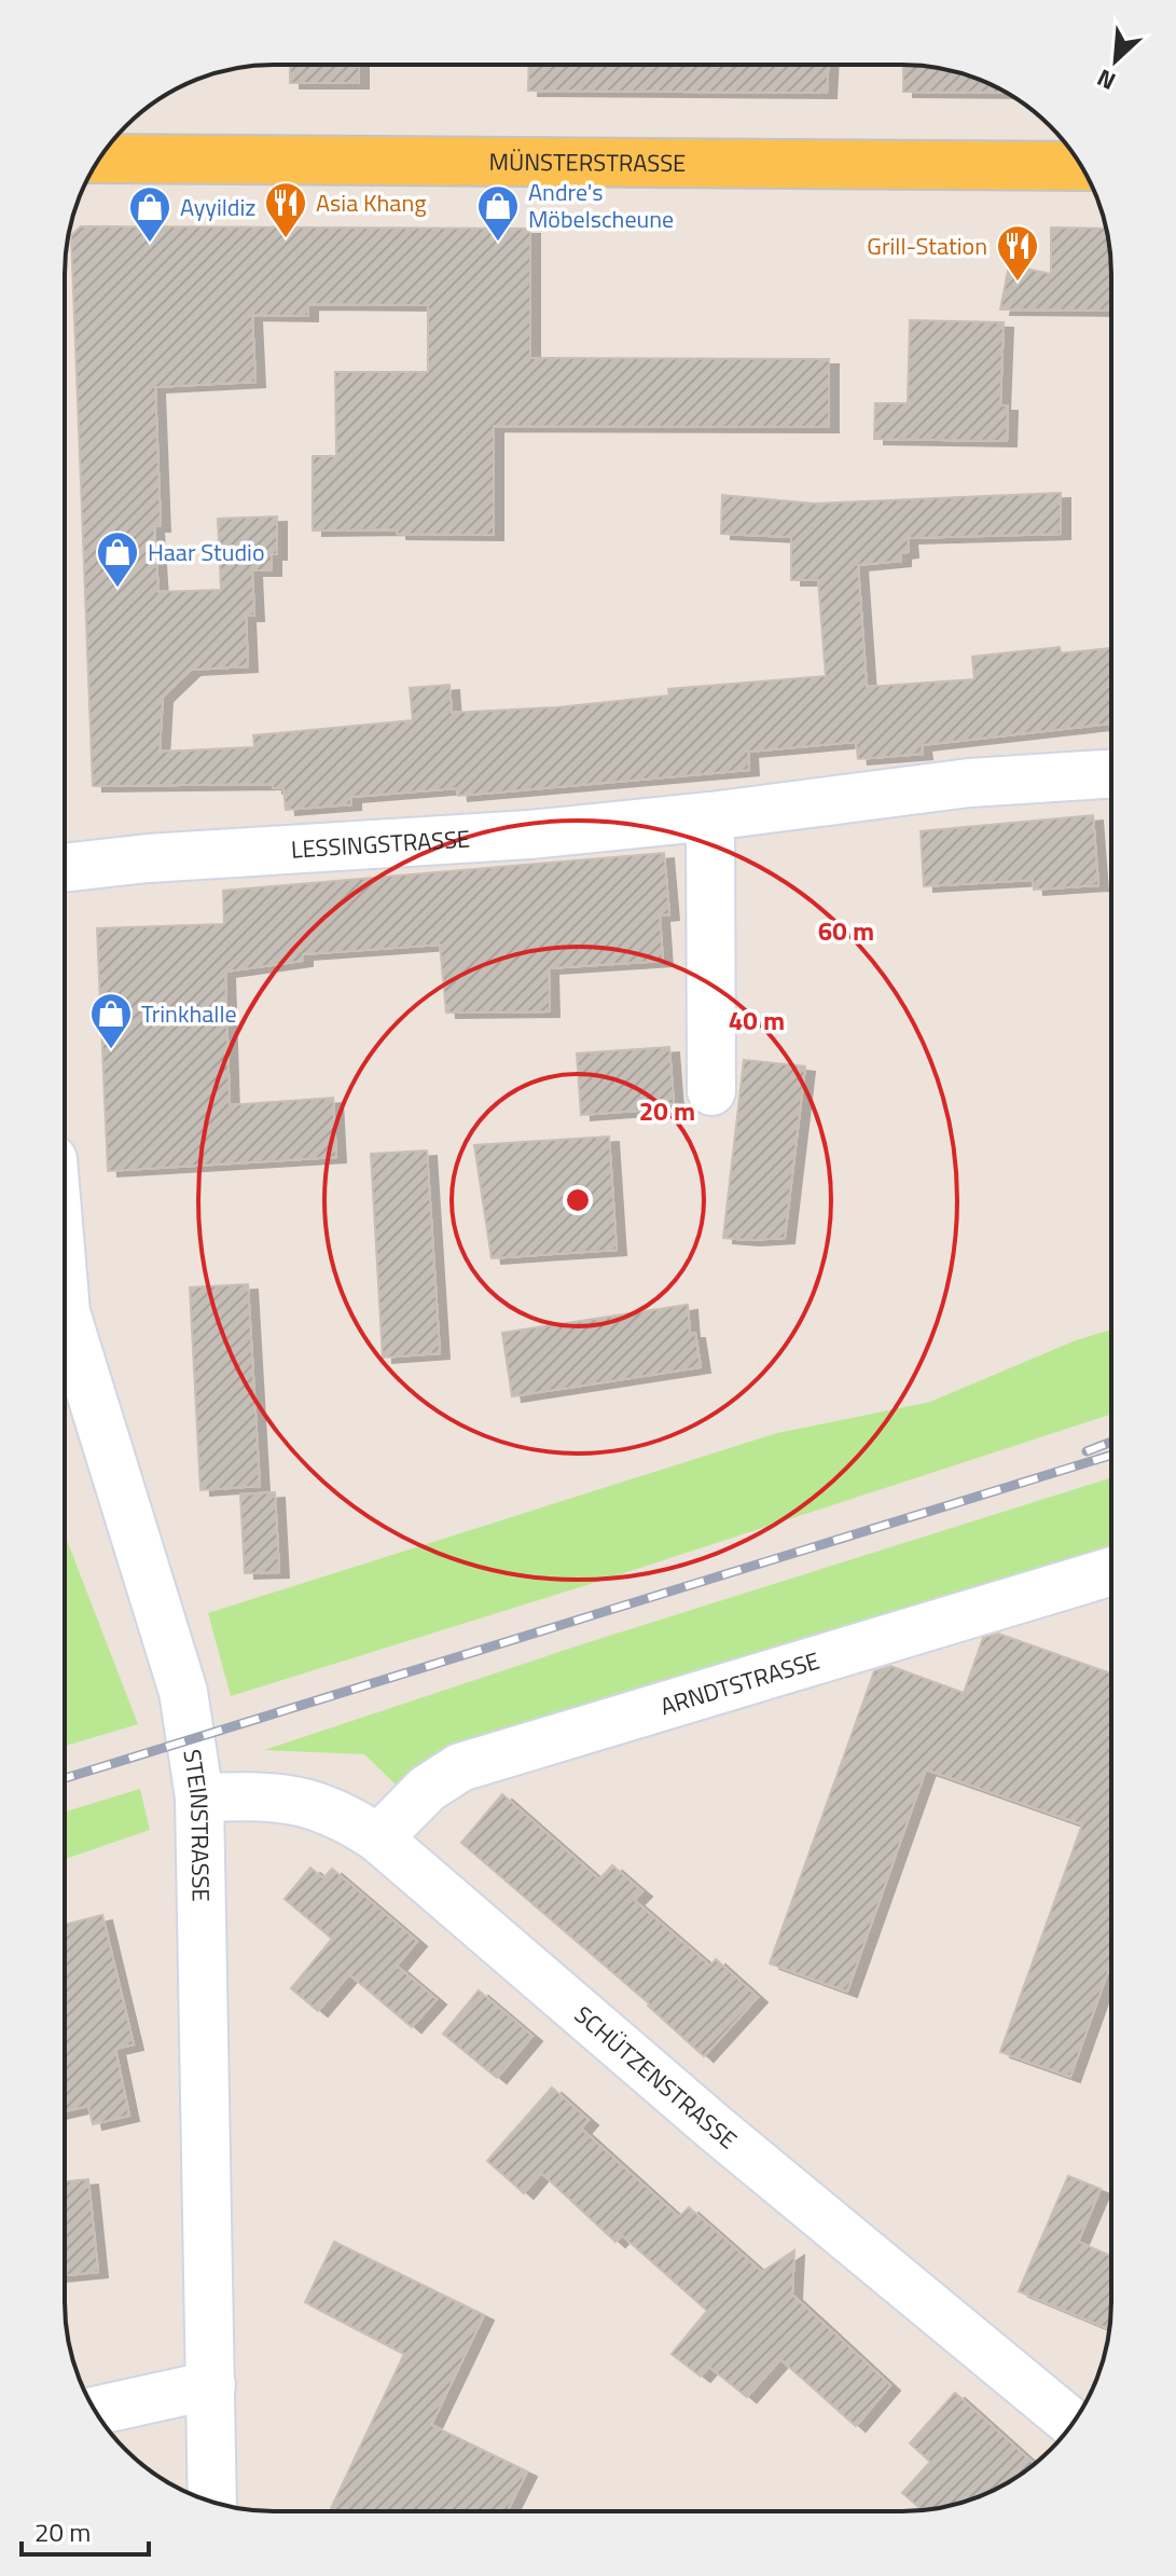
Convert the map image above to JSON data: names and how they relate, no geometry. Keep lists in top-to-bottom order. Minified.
{"streets":{"main road":["MÜNSTERSTRASSE"],"street":["LESSINGSTRASSE","ARNDTSTRASSE","STEINSTRASSE","SCHÜTZENSTRASSE"]},"crossings":[["ARNDTSTRASSE","SCHÜTZENSTRASSE"],["STEINSTRASSE","SCHÜTZENSTRASSE"]],"places":{"restaurant":["Asia Khang","Grill-Station"],"shop":["Andre's Möbelscheune","Ayyildiz","Haar Studio","Trinkhalle"]},"scale_bar":"20 m","north":"bottom left","rings":["60 m","40 m","20 m"]}
